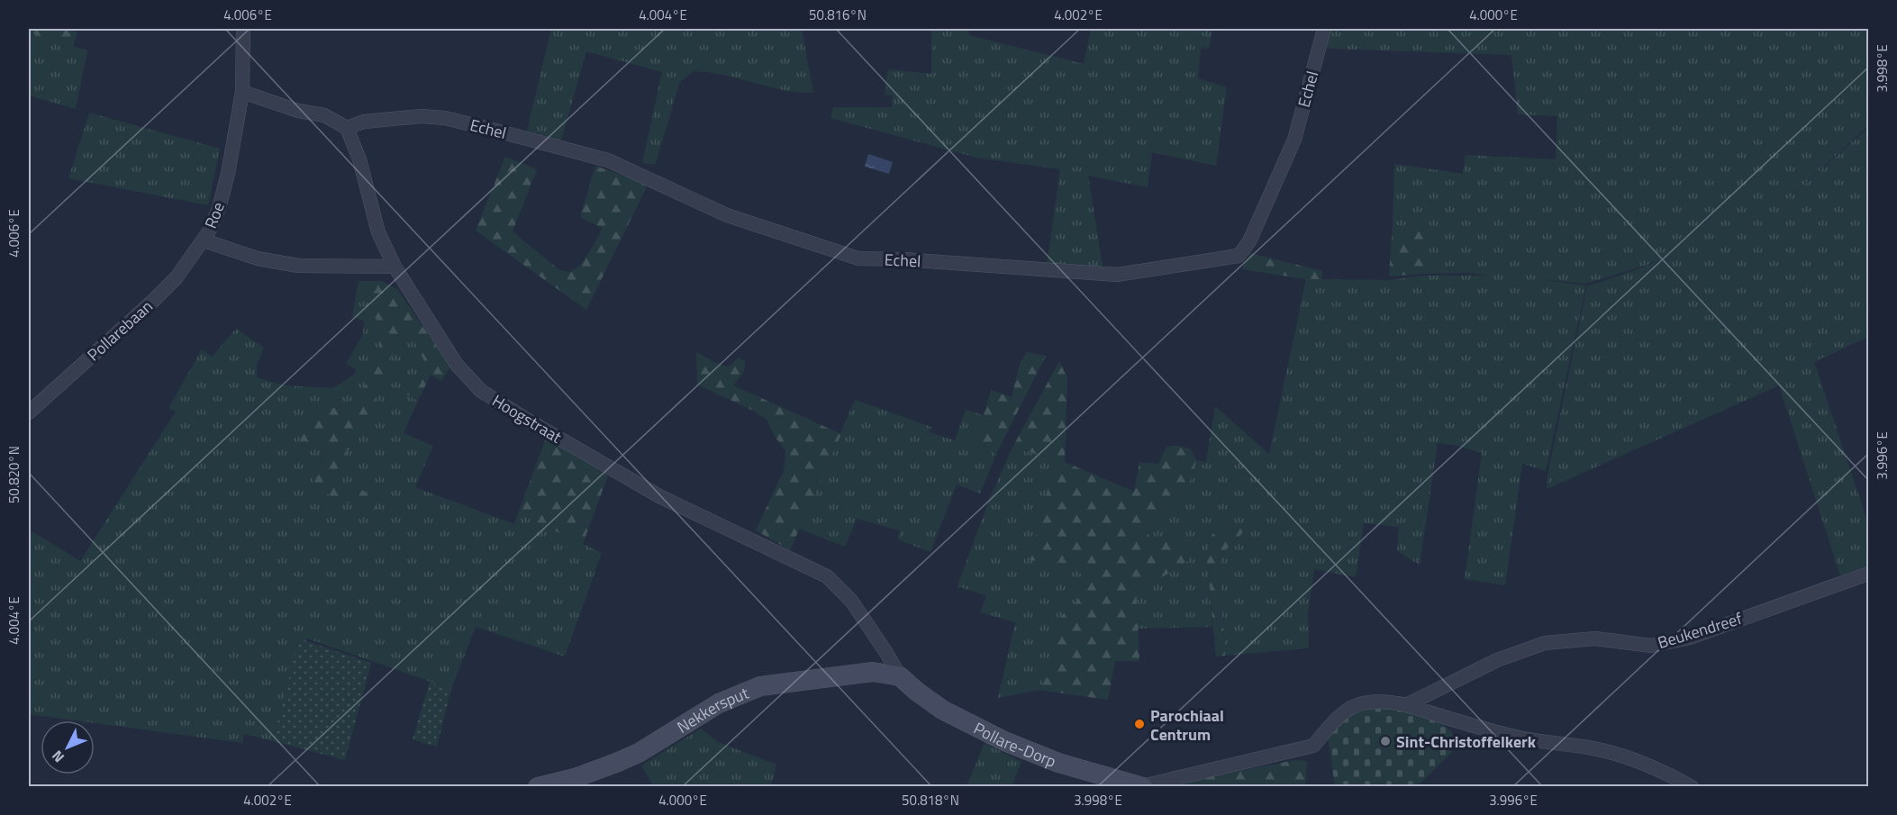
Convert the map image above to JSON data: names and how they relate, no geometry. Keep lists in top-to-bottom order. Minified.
{"streets":{"street":["Echel","Roe","Pollarebaan","Hoogstraat","Beukendreef","Nekkersput","Pollare-Dorp"]},"crossings":[["Echel","Hoogstraat"],["Roe","Pollarebaan"],["Roe","Hoogstraat"],["Hoogstraat","Nekkersput"],["Hoogstraat","Pollare-Dorp"],["Nekkersput","Pollare-Dorp"]],"places":["Parochiaal Centrum","Sint-Christoffelkerk"],"north":"bottom left","coordinates":["4.006°E","4.004°E","50.816°N","4.002°E","4.000°E","3.998°E","3.996°E","50.820°N","50.818°N"]}
